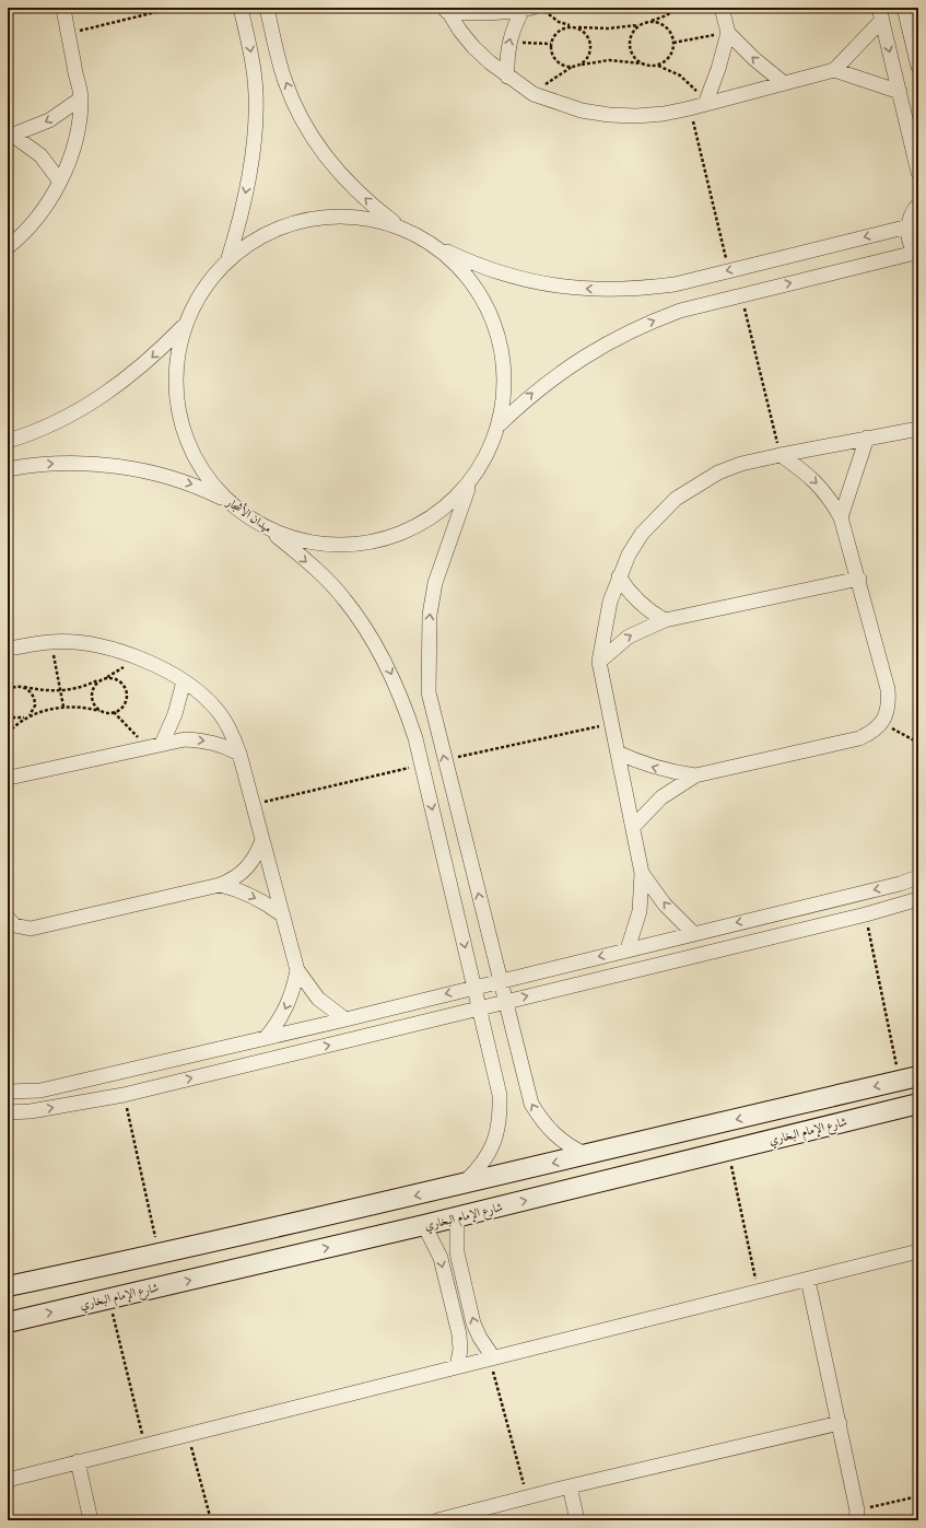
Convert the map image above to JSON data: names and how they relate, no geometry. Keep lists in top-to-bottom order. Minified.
{"streets":{"street":["ميدان الأشجار","شارع الإمام البخاري"]}}
